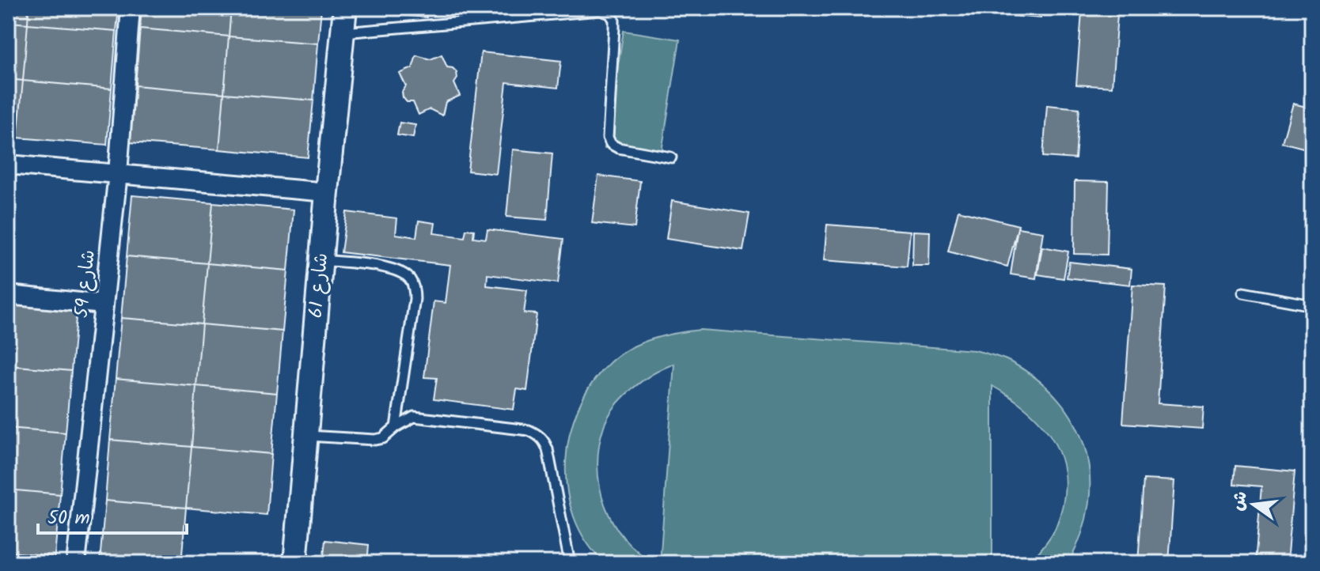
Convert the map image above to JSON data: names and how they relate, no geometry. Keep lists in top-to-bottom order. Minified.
{"streets":{"street":["شارع 59","شارع 61"]},"scale_bar":"50 m","north":"left"}
